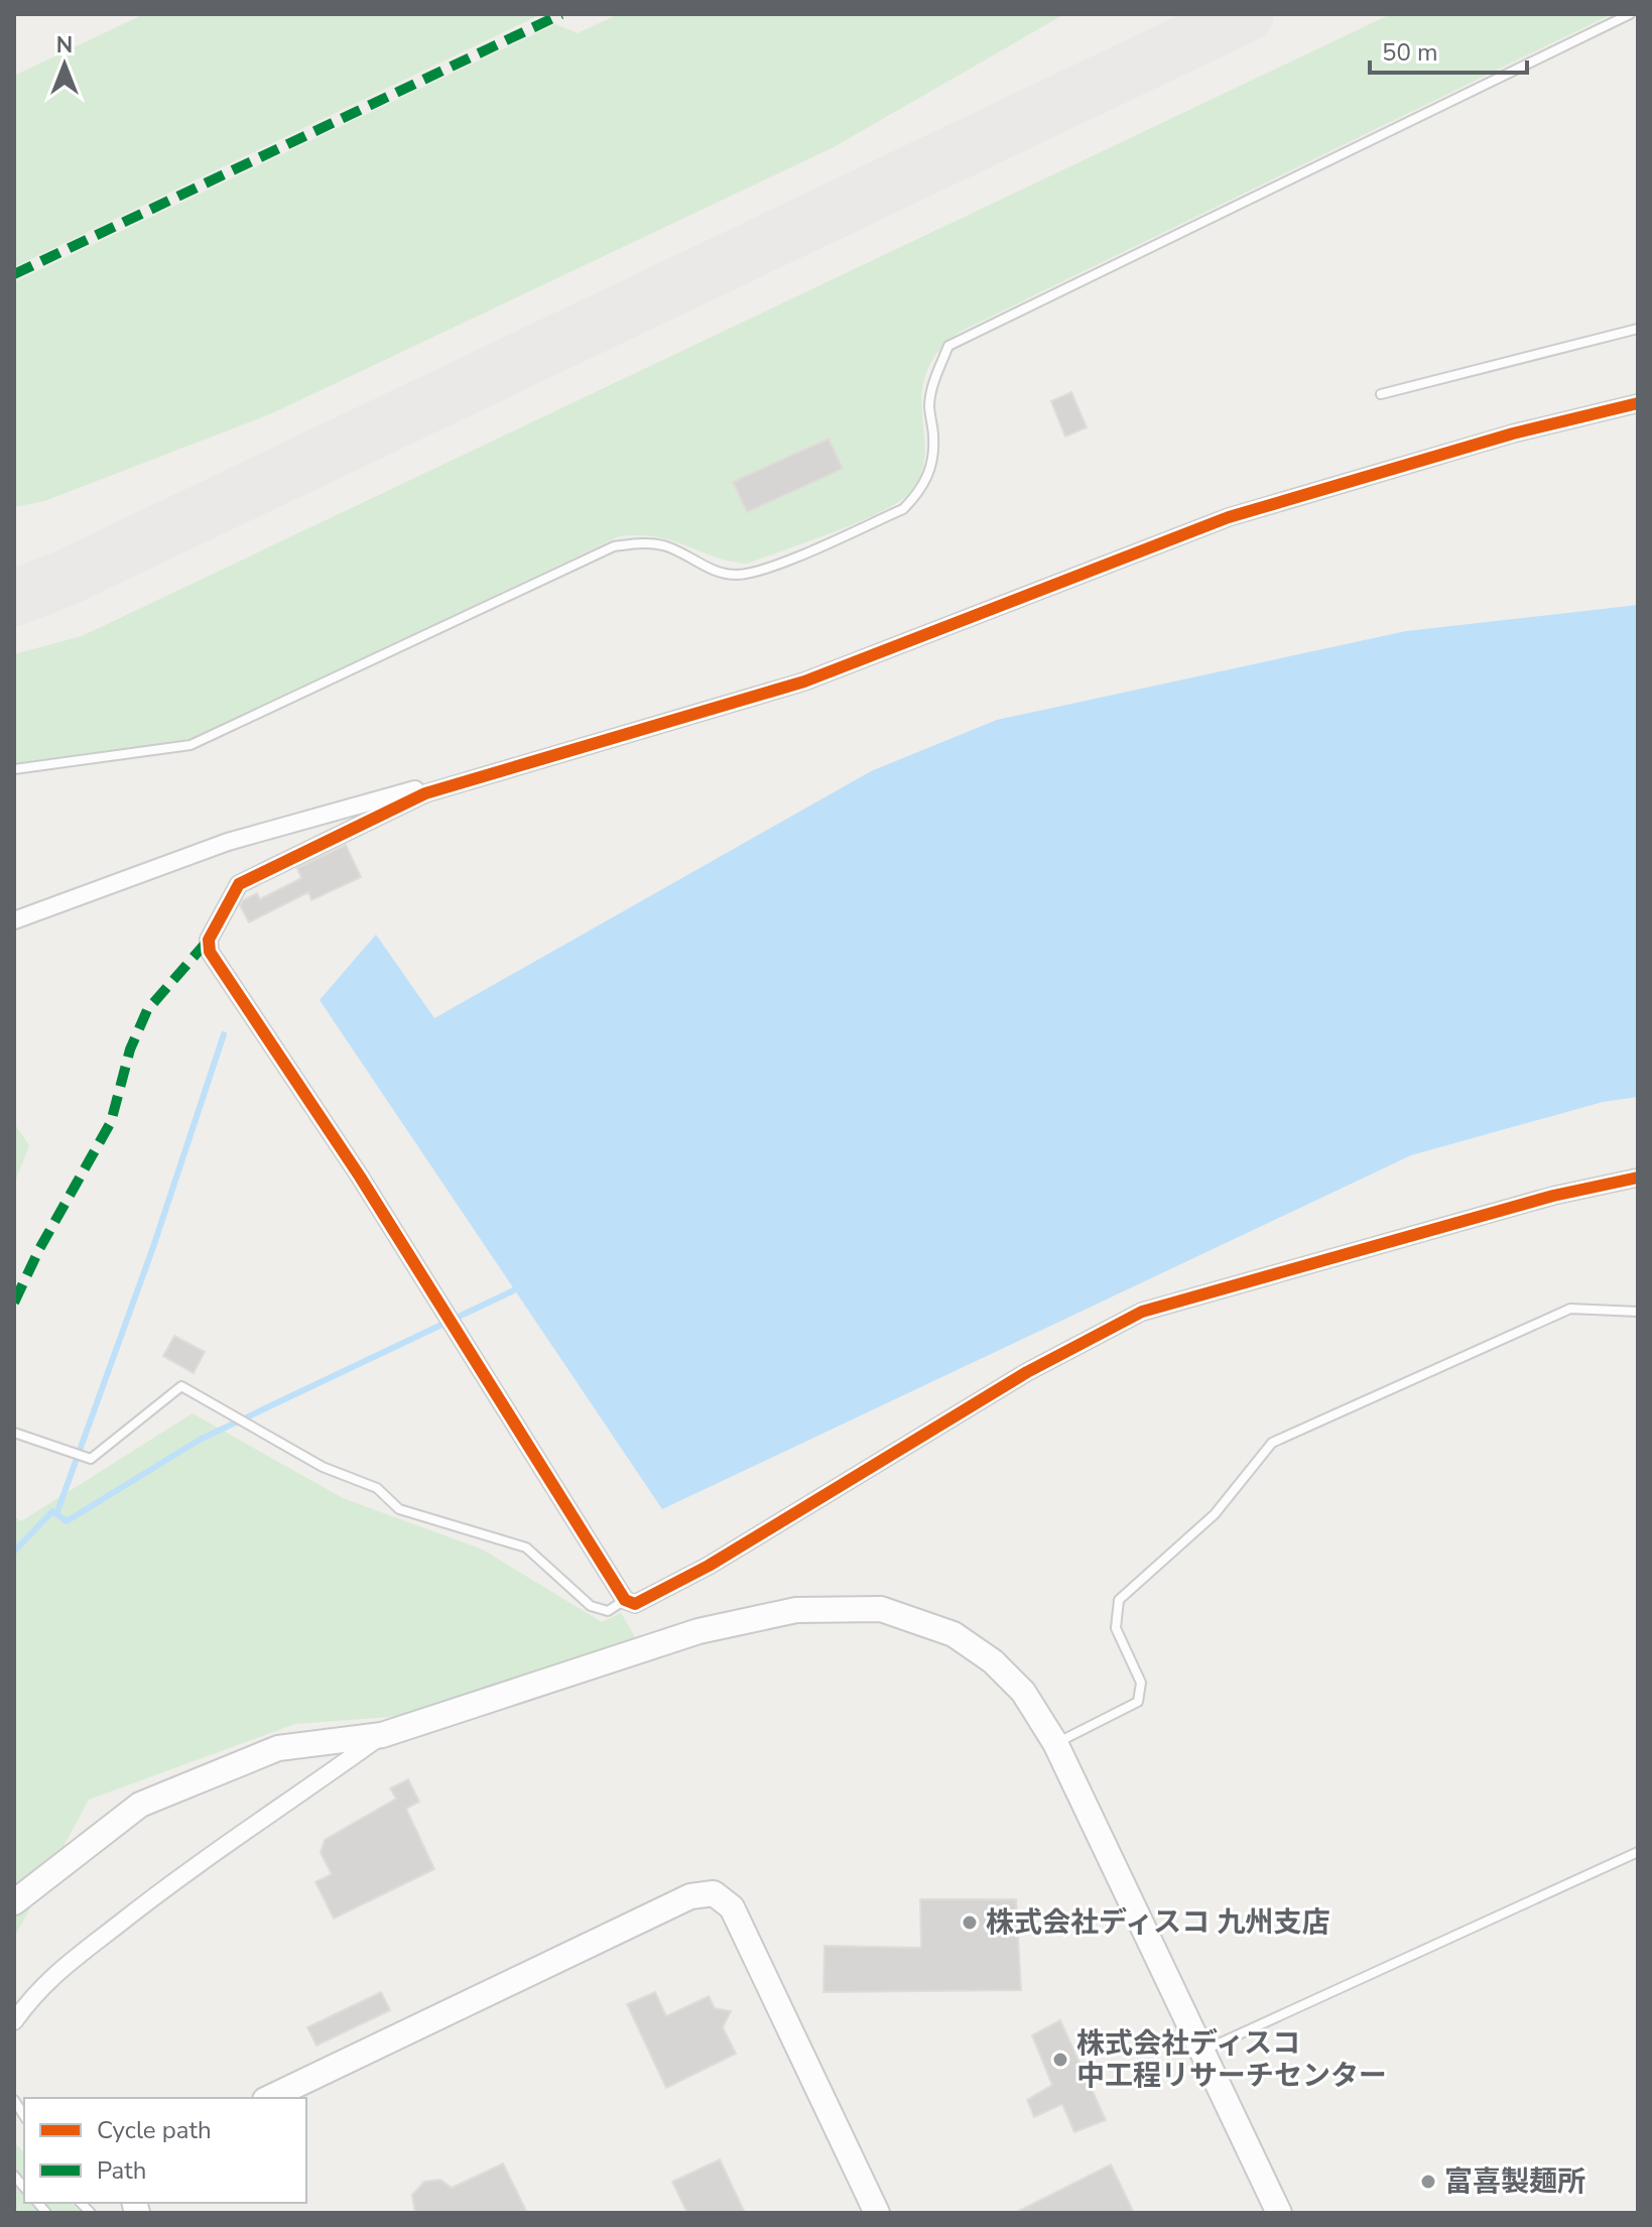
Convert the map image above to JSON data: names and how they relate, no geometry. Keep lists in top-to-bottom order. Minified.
{"places":["株式会社ディスコ 九州支店","株式会社ディスコ 中工程リサーチセンター","富喜製麺所"],"legend":["Cycle path","Path"],"scale_bar":"50 m","north":"top"}
